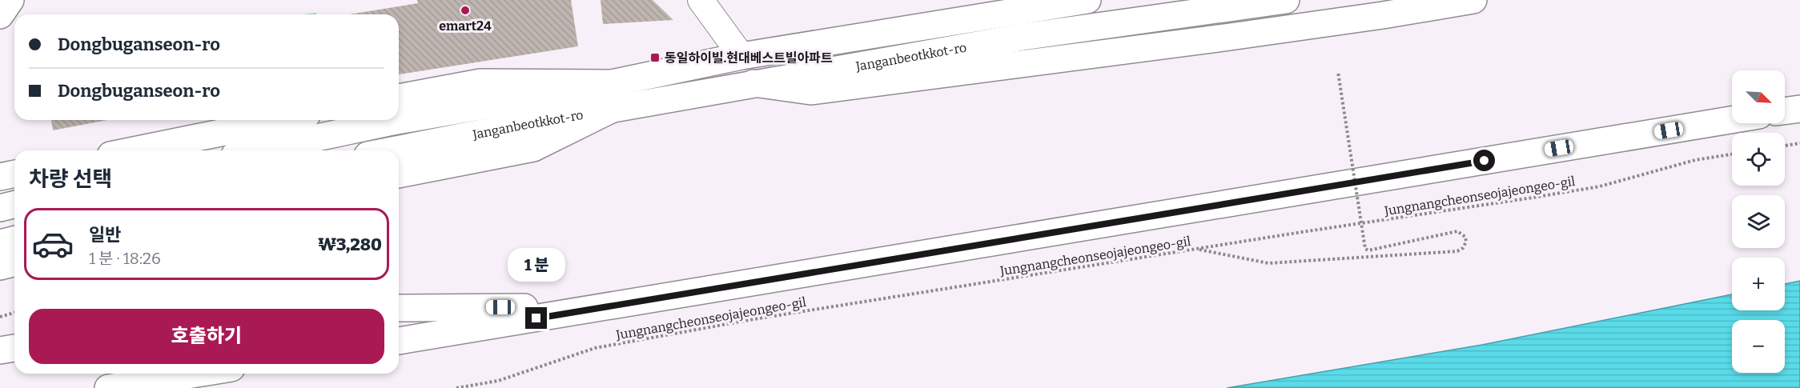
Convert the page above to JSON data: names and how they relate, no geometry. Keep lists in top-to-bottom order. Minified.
{"streets":{"main road":["Janganbeotkkot-ro"],"path":["Jungnangcheonseojajeongeo-gil"]},"places":{"other":["emart24"],"transit":["동일하이빌.현대베스트빌아파트"]},"north":"bottom right","page":{"banner":["Dongbuganseon-ro","Dongbuganseon-ro"],"map_buttons":["+","−"],"heading":"차량 선택","list":[{"name":"일반","note":"1 분 · 18:26","value":"₩3,280"}],"bubble":"1 분","buttons":"호출하기"}}
